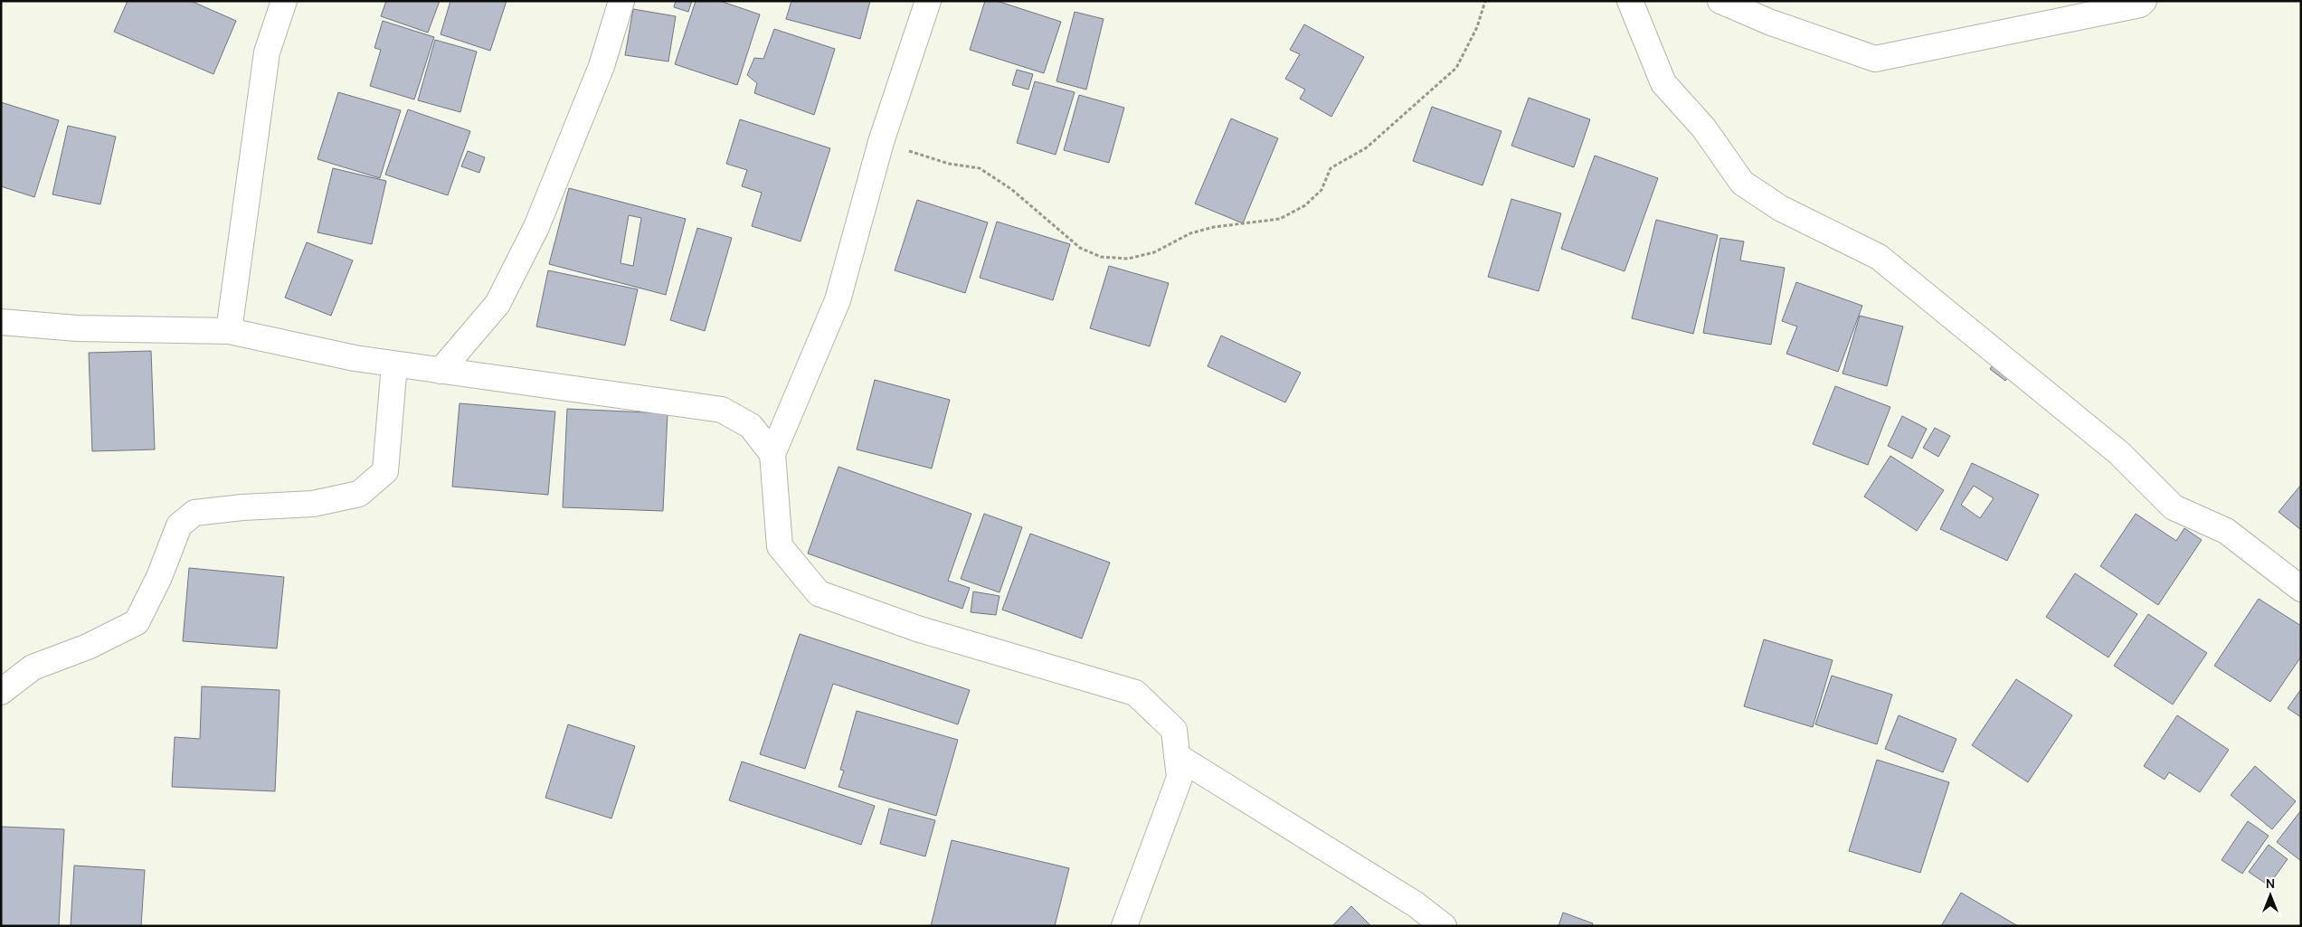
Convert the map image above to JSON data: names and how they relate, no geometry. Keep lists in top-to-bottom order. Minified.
{"north":"top"}
